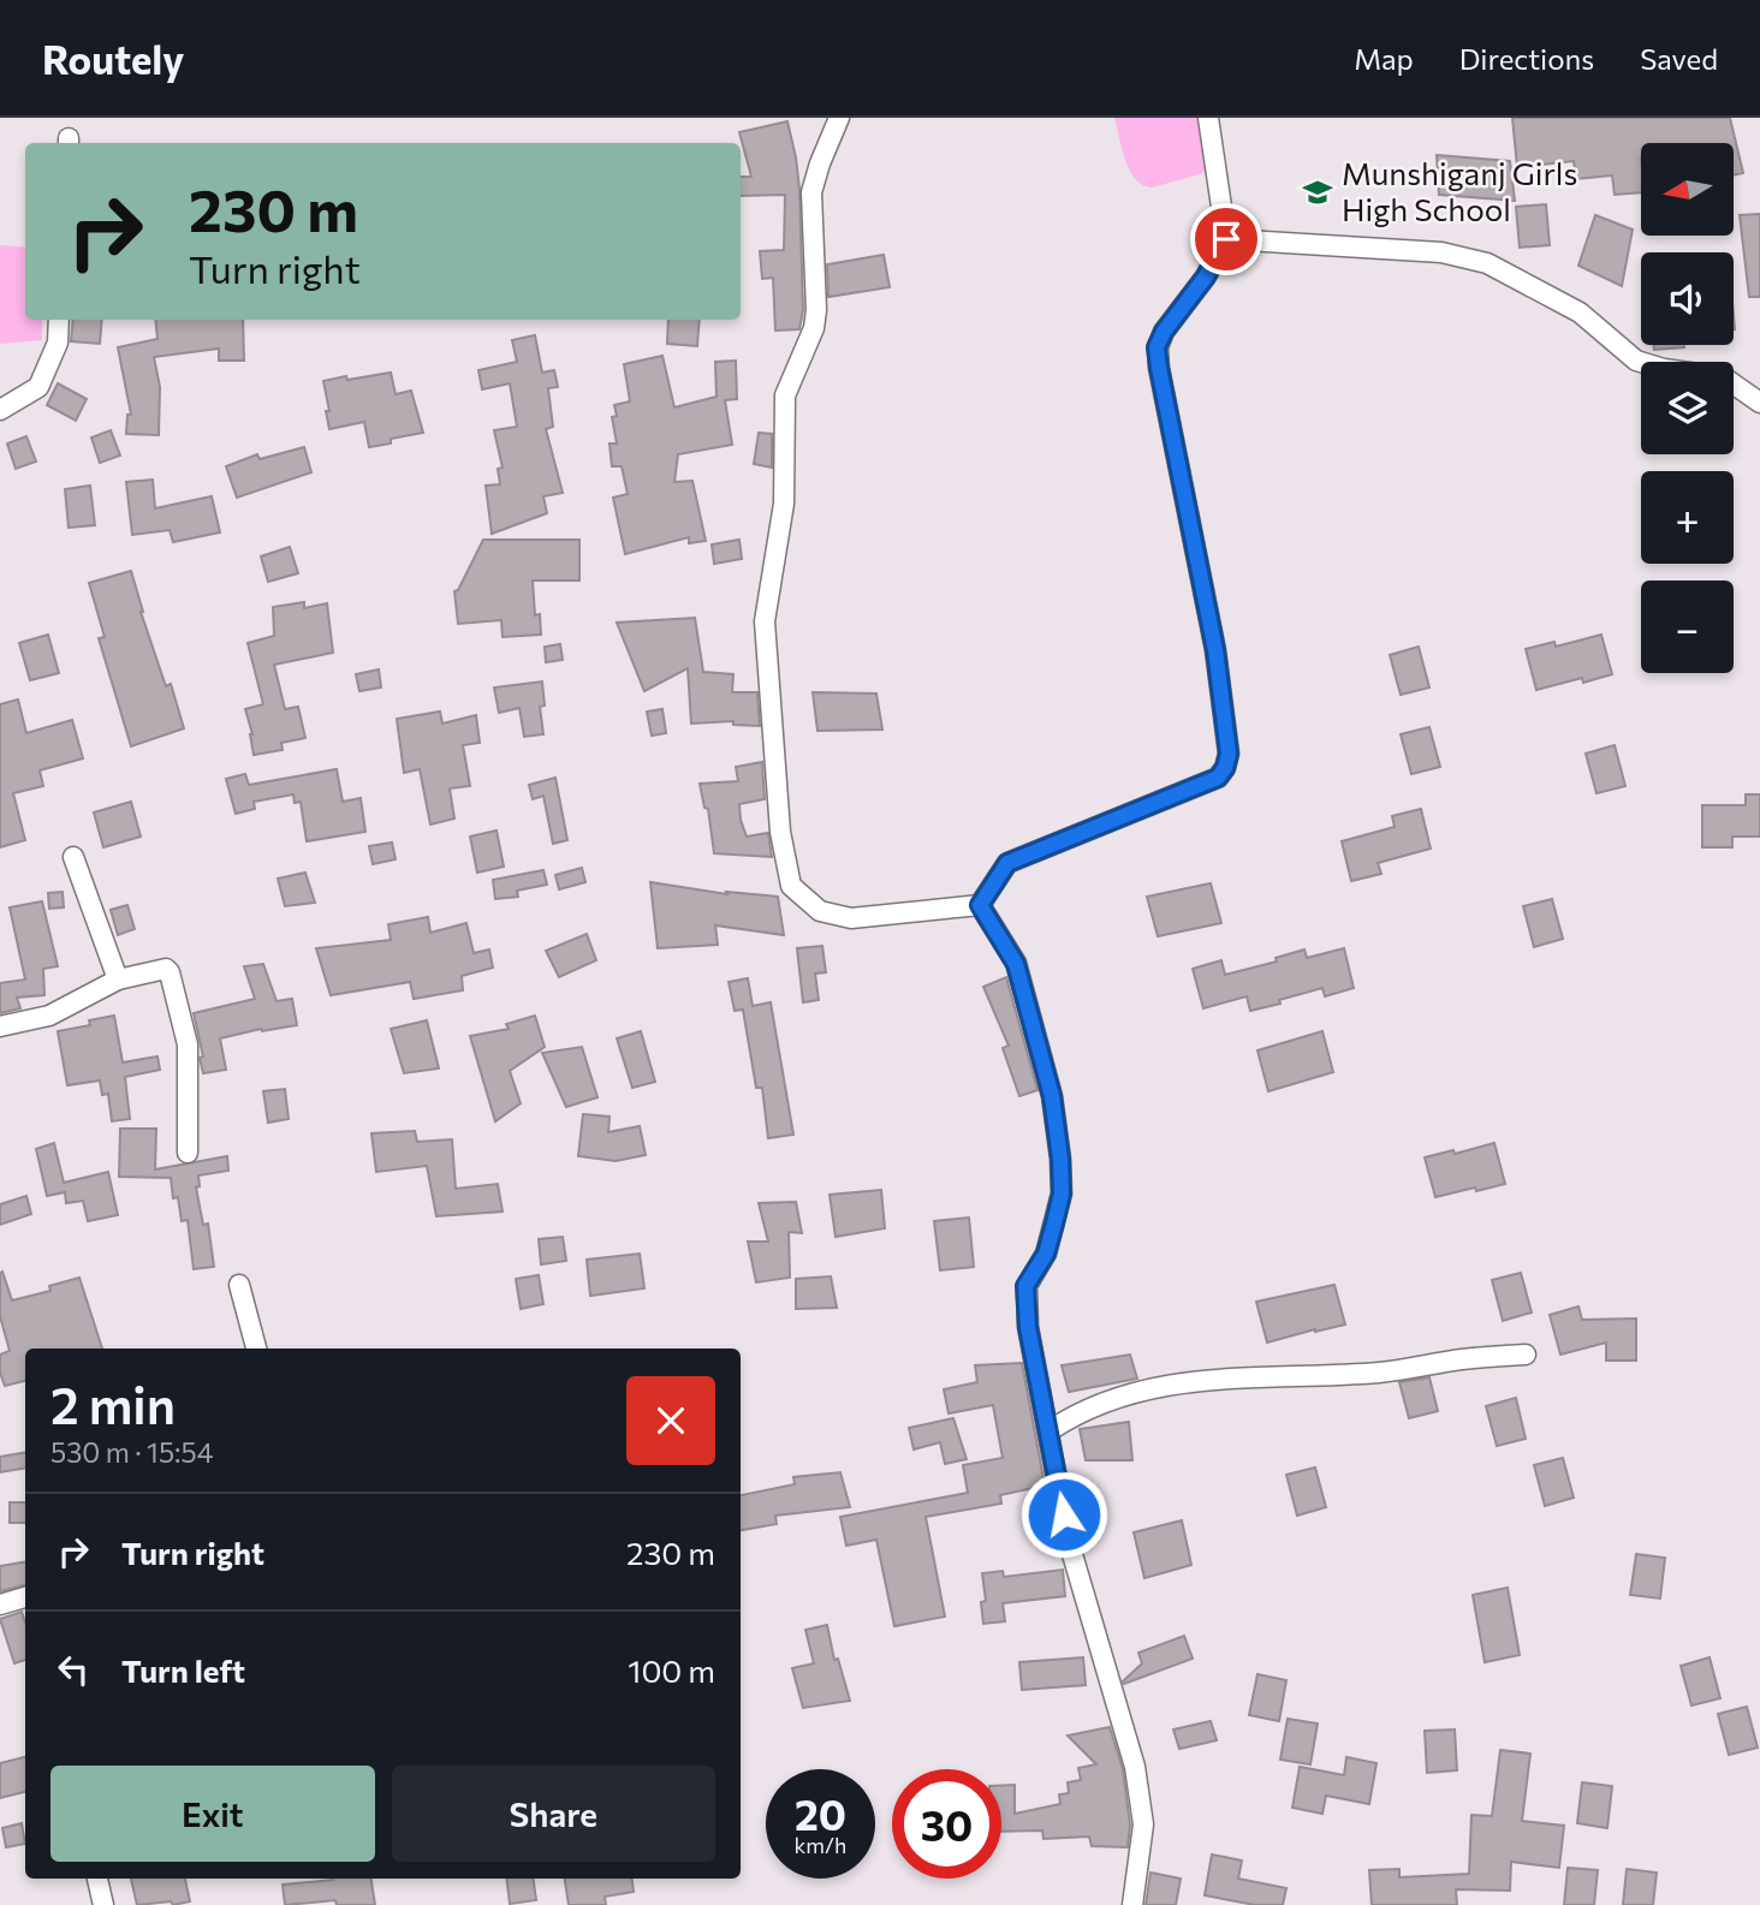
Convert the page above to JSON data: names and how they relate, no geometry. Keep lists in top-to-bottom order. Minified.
{"places":{"school or university":["Munshiganj Girls High School"]},"north":"left","page":{"header":"Routely","nav":["Map","Directions","Saved"],"map_buttons":["+","−"],"turn":["230 m","Turn right"],"heading":["2 min","530 m · 15:54"],"list":[{"name":"Turn right","value":"230 m"},{"name":"Turn left","value":"100 m"}],"buttons":["Exit","Share"],"speed":"20 km/h","limit":"30"}}
